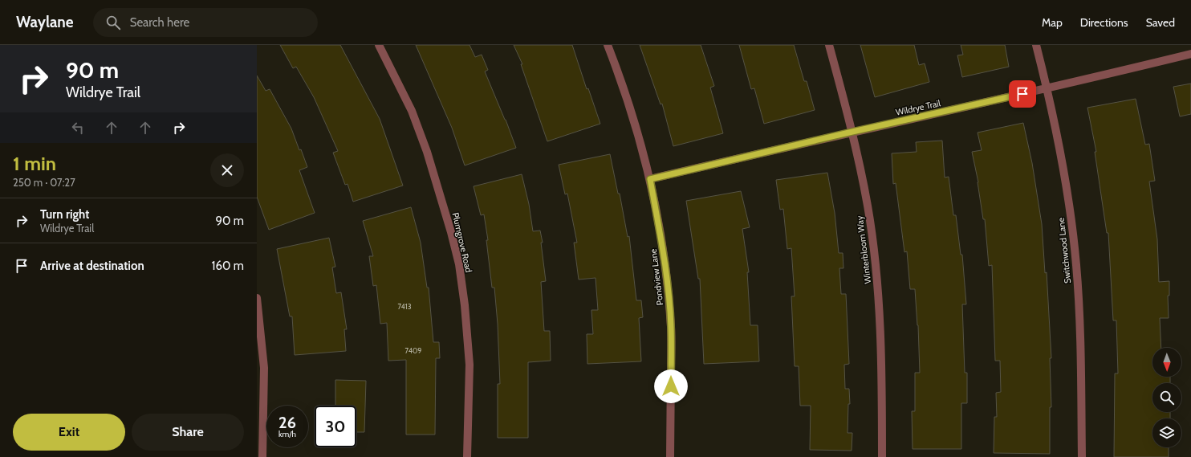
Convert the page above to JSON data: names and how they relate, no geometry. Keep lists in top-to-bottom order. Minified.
{"streets":{"street":["Wildrye Trail","Plumgrove Road","Winterbloom Way","Switchwood Lane","Pondview Lane"]},"crossings":[["Wildrye Trail","Winterbloom Way"],["Wildrye Trail","Switchwood Lane"],["Wildrye Trail","Pondview Lane"]],"house_numbers":["7413","7409"],"north":"bottom","page":{"header":"Waylane","search":"Search here","nav":["Map","Directions","Saved"],"turn":["90 m","Wildrye Trail"],"heading":["1 min","250 m · 07:27"],"list":[{"name":"Turn right","note":"Wildrye Trail","value":"90 m"},{"name":"Arrive at destination","value":"160 m"}],"speed":"26 km/h","limit":"30","buttons":["Exit","Share"]}}
